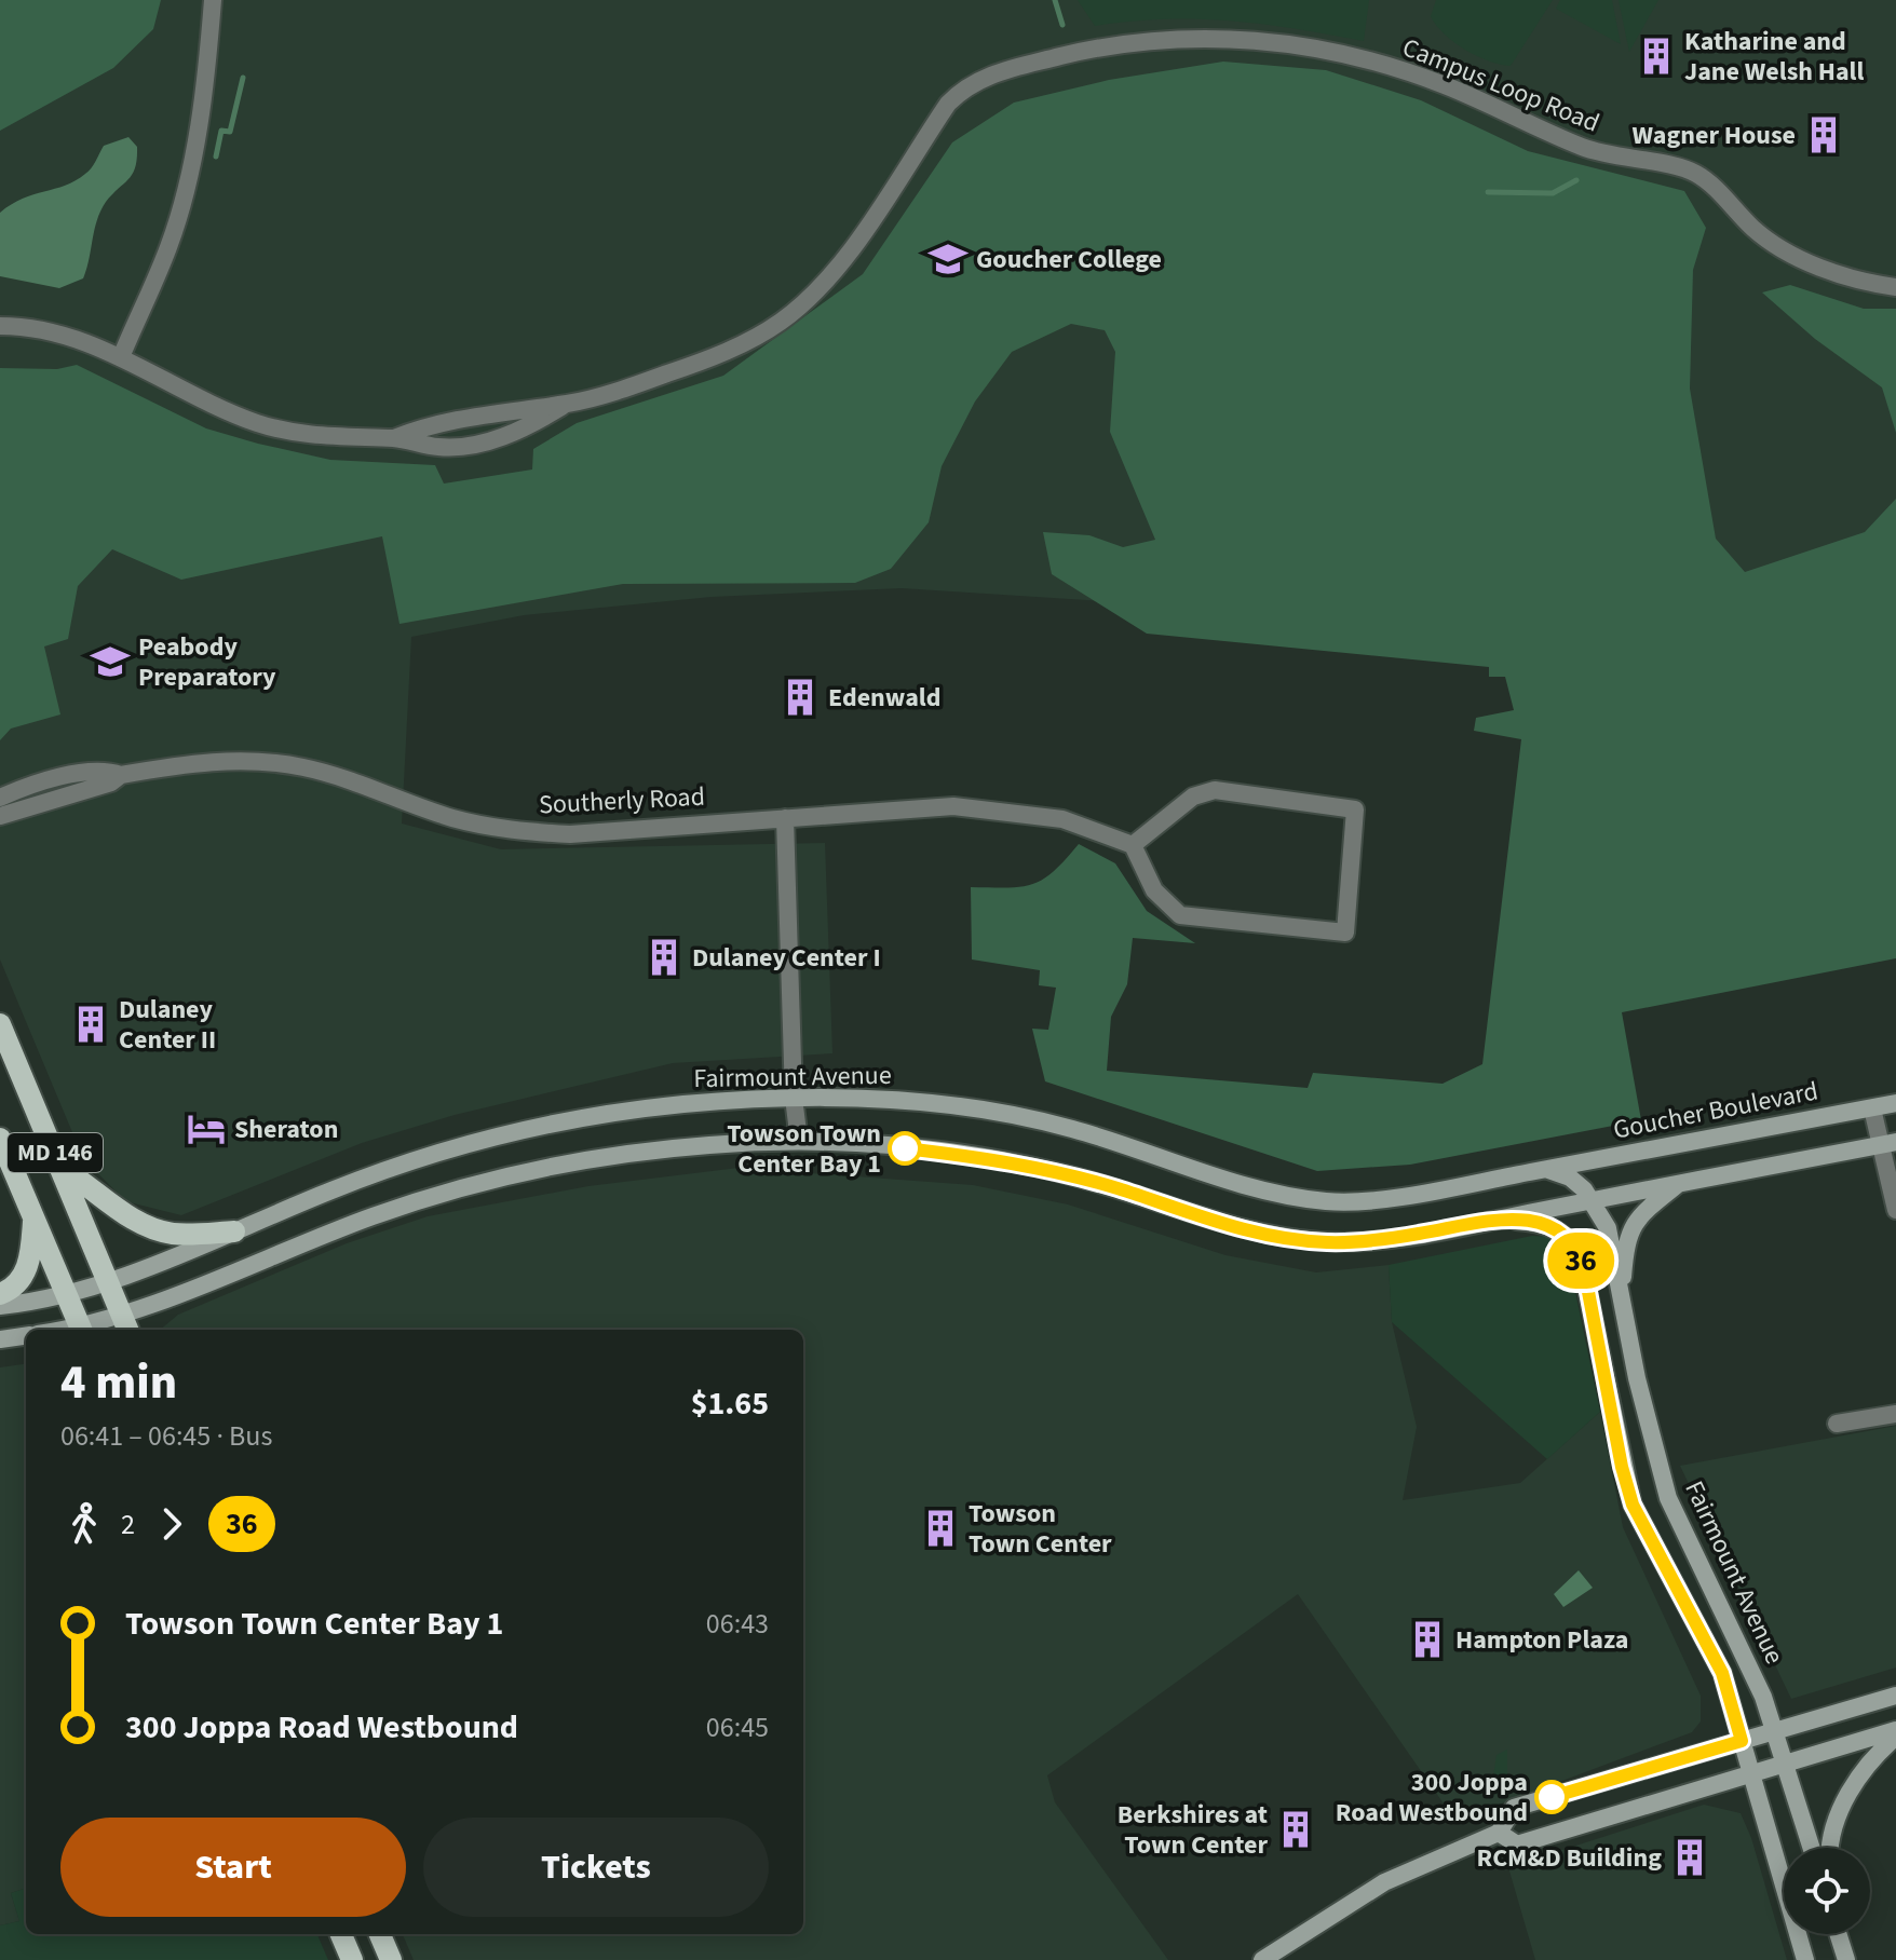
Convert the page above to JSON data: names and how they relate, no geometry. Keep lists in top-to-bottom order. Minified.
{"streets":{"main road":["Fairmount Avenue","Goucher Boulevard","MD 146"],"street":["Campus Loop Road","Southerly Road"]},"crossings":[["Fairmount Avenue","Goucher Boulevard"],["Fairmount Avenue","MD 146"]],"places":{"building":["Katharine and Jane Welsh Hall","Wagner House","Edenwald","Dulaney Center I","Dulaney Center II","Towson Town Center","Hampton Plaza","Berkshires at Town Center","RCM&D Building"],"school or university":["Goucher College","Peabody Preparatory"],"hotel":["Sheraton"],"other":["Towson Town Center Bay 1","300 Joppa Road Westbound"]},"lines":["bus line 36"],"page":{"on_map":"36","heading":["4 min","06:41 – 06:45 · Bus","$1.65"],"legs":["2","36"],"list":[{"name":"Towson Town Center Bay 1","value":"06:43"},{"name":"300 Joppa Road Westbound","value":"06:45"}],"buttons":["Start","Tickets"]}}
